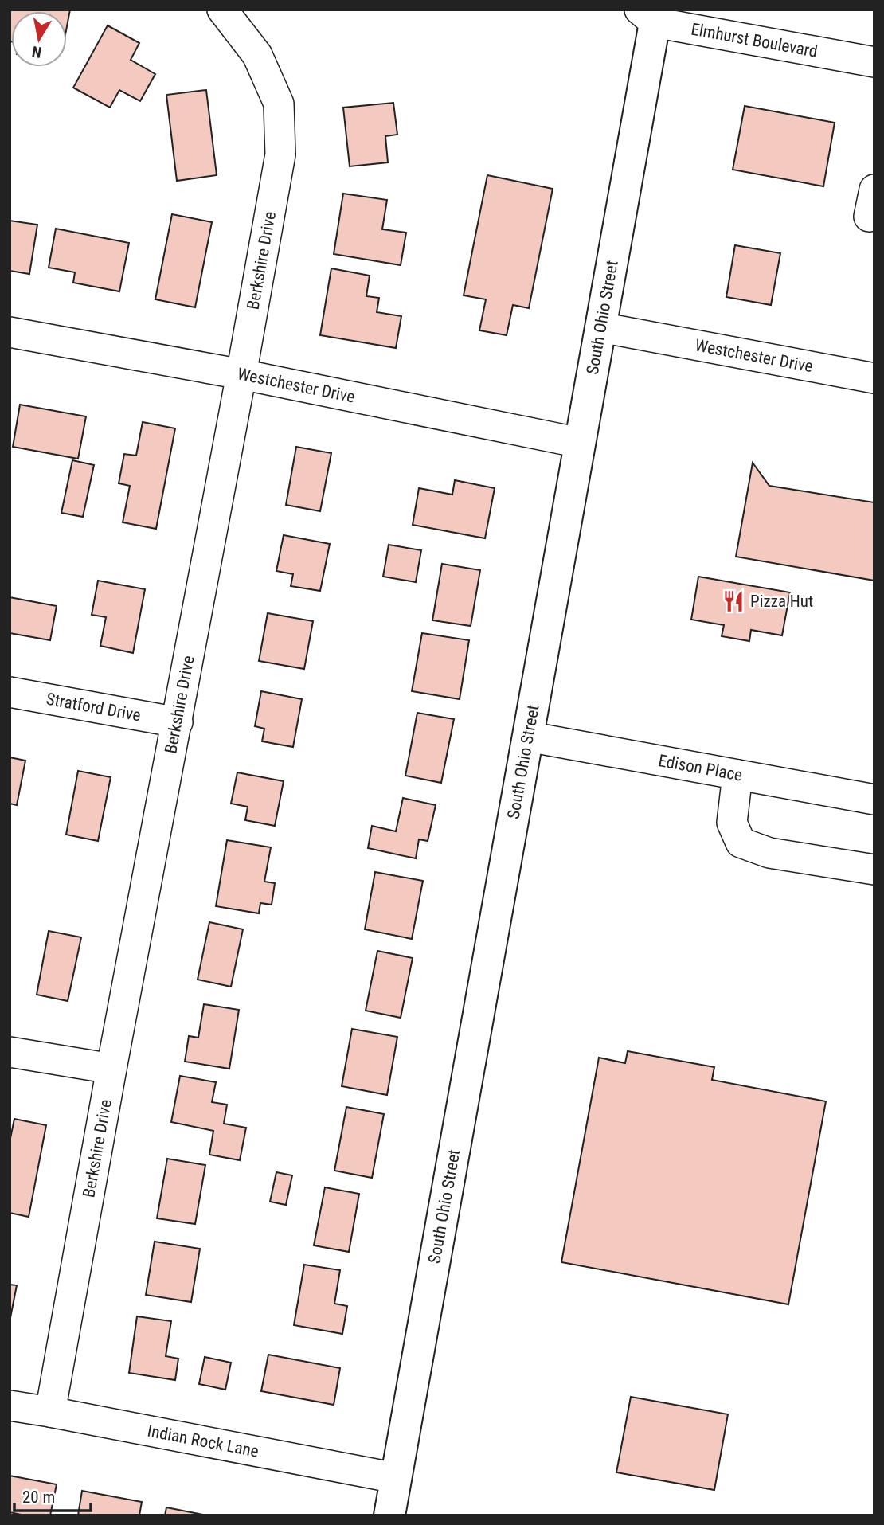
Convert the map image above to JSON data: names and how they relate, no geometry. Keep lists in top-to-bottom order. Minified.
{"streets":{"main road":["South Ohio Street"],"street":["Elmhurst Boulevard","Berkshire Drive","Westchester Drive","Stratford Drive","Edison Place","Indian Rock Lane"]},"crossings":[["Elmhurst Boulevard","South Ohio Street"],["Berkshire Drive","Westchester Drive"],["Berkshire Drive","Stratford Drive"],["Berkshire Drive","Indian Rock Lane"],["South Ohio Street","Westchester Drive"],["South Ohio Street","Edison Place"],["South Ohio Street","Indian Rock Lane"]],"places":{"restaurant":["Pizza Hut"]},"scale_bar":"20 m","north":"bottom"}
